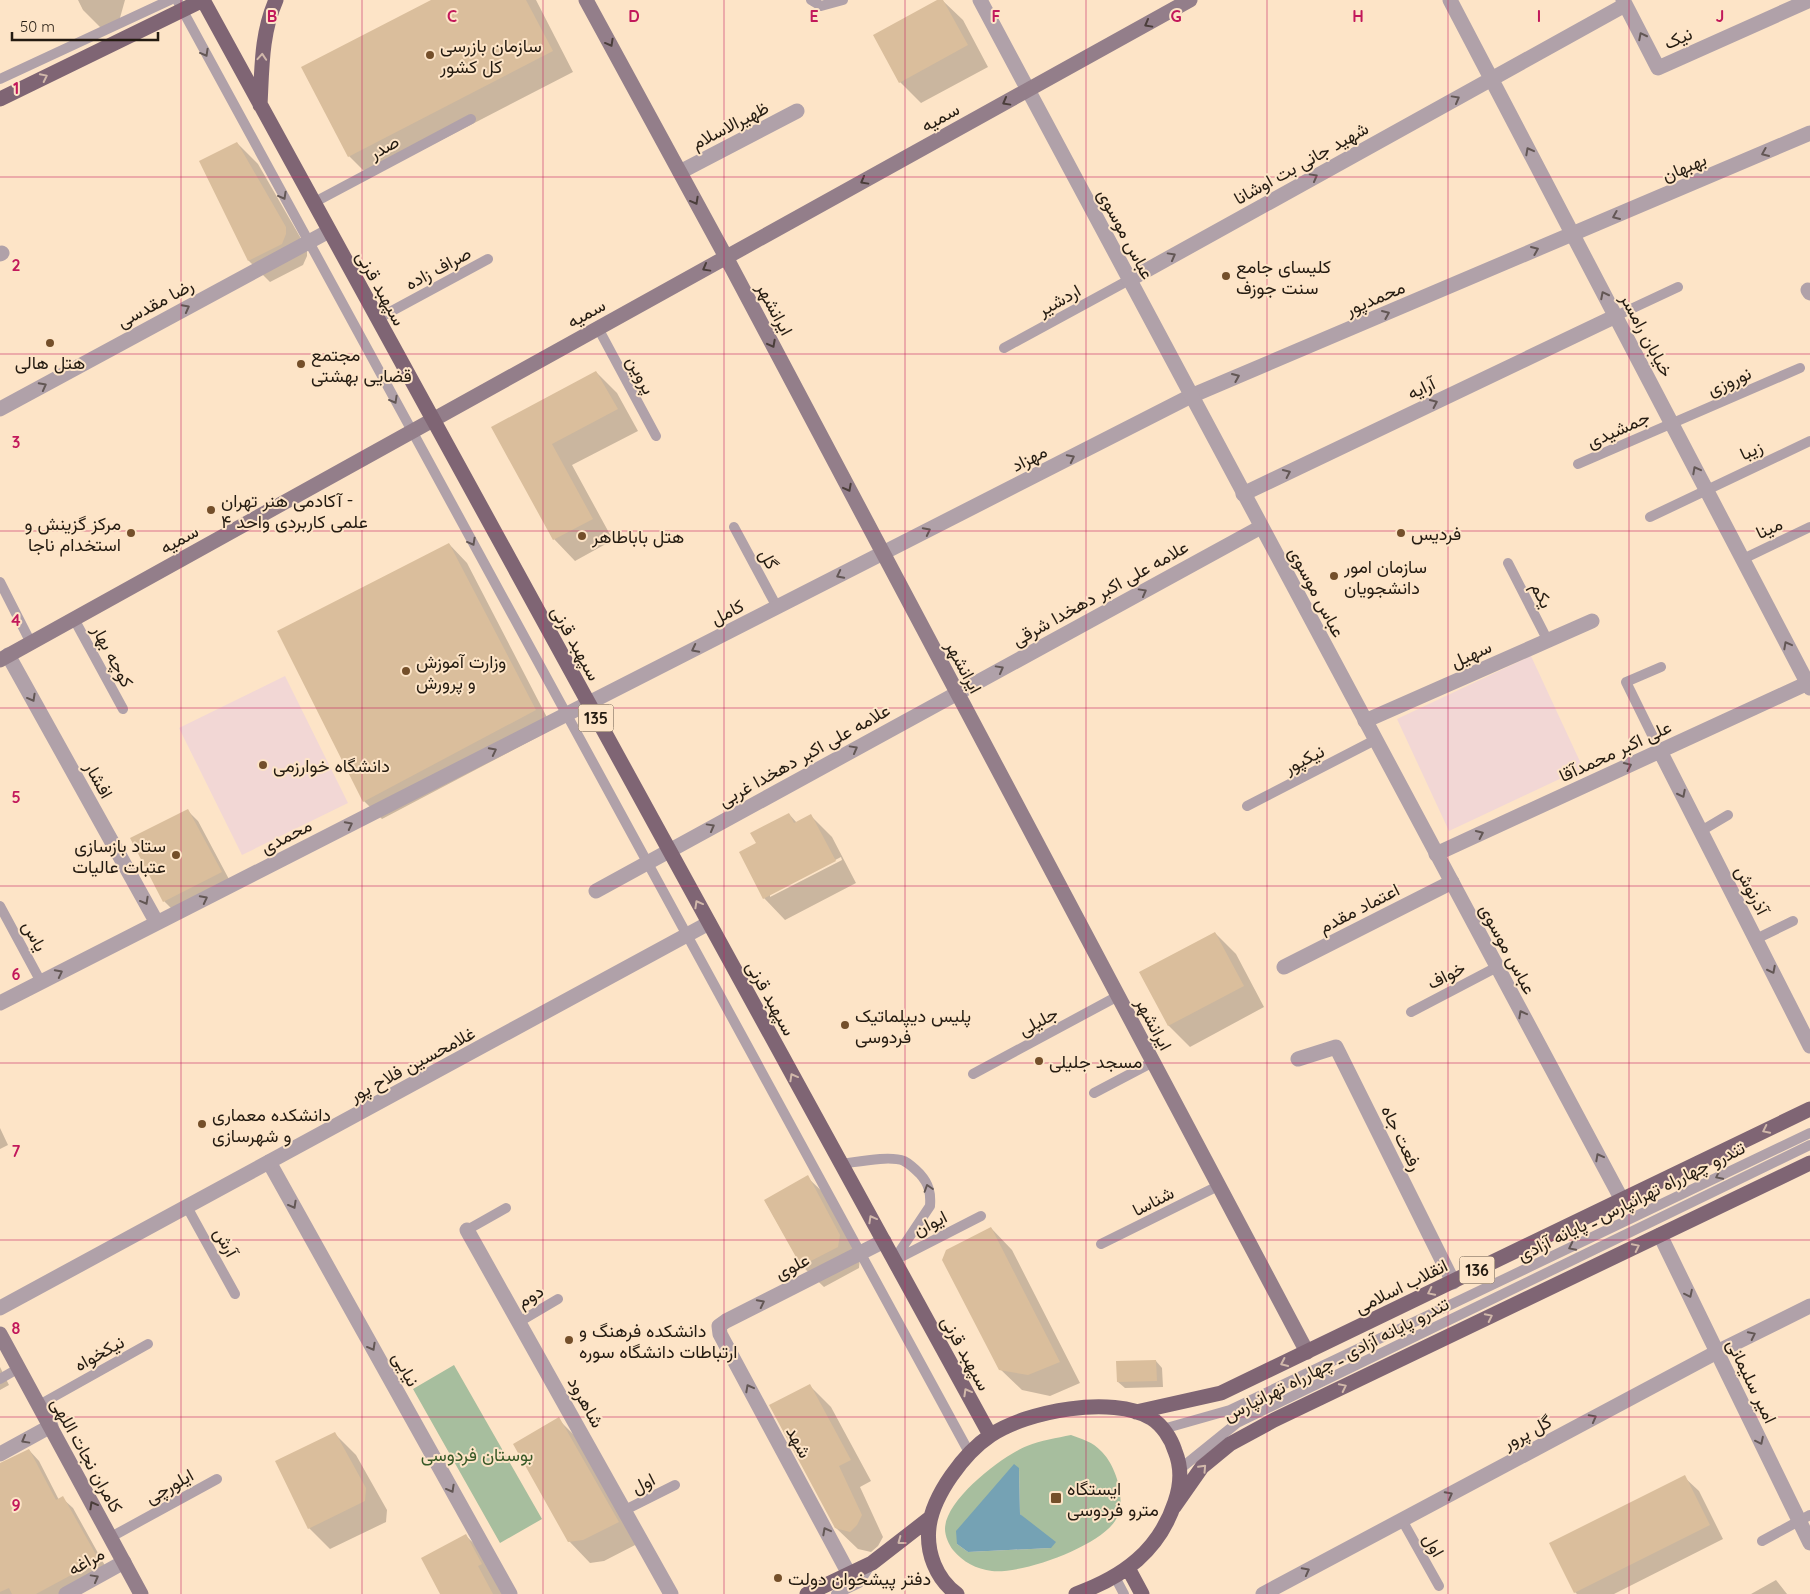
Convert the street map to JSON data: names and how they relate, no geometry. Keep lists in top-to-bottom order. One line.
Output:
{"streets":{"main road":["سمیه","سپهبد قرنی","ایرانشهر","135","136","انقلاب اسلامی","کامران نجات اللهی"],"street":["نیک","ظهیرالاسلام","شهید جانی بت اوشانا","بهبهان","عباس موسوی","محمدپور","رضا مقدسی","خیابان رامسر","آرایه","مهزاد","علامه علی اکبر دهخدا شرقی","کامل","سهیل","علی اکبر محمدآقا","علامه علی اکبر دهخدا غربی","افشار","محمدی","آذرنوش","اعتماد مقدم","غلامحسین فلاح‌ پور","رفعت جاه","علوی","نیایی","امیر سلیمانی","شاهرود","گل پرور","شهد","مراغه"],"lane":["صدر","صراف زاده","اردشیر","پروین","نوروزی","جمشیدی","زیبا","مینا","گل","یکم","کوچه بهار","نیکپور","یاس","خواف","جلیلی","شناسا","تندرو چهارراه تهرانپارس ـ پایانه آزادی","ایوان","آرش","دوم","نیکخواه","تندرو پایانه آزادی ـ چهارراه تهرانپارس","اول","ایلورچی"]},"crossings":[["سمیه","عباس موسوی"],["سمیه","سپهبد قرنی"],["سمیه","ایرانشهر"],["سمیه","پروین"],["سمیه","کوچه بهار"],["سمیه","افشار"],["ظهیرالاسلام","ایرانشهر"],["صدر","سپهبد قرنی"],["شهید جانی بت اوشانا","عباس موسوی"],["شهید جانی بت اوشانا","اردشیر"],["شهید جانی بت اوشانا","خیابان رامسر"],["بهبهان","محمدپور"],["بهبهان","خیابان رامسر"],["عباس موسوی","محمدپور"],["عباس موسوی","اردشیر"],["عباس موسوی","آرایه"],["عباس موسوی","مهزاد"],["عباس موسوی","علامه علی اکبر دهخدا شرقی"],["عباس موسوی","سهیل"],["عباس موسوی","علی اکبر محمدآقا"],["عباس موسوی","نیکپور"],["عباس موسوی","اعتماد مقدم"],["عباس موسوی","خواف"],["عباس موسوی","انقلاب اسلامی"],["صراف زاده","سپهبد قرنی"],["سپهبد قرنی","رضا مقدسی"],["سپهبد قرنی","کامل"],["سپهبد قرنی","علامه علی اکبر دهخدا غربی"],["سپهبد قرنی","محمدی"],["سپهبد قرنی","غلامحسین فلاح‌ پور"],["سپهبد قرنی","ایوان"],["سپهبد قرنی","علوی"],["محمدپور","خیابان رامسر"],["محمدپور","مهزاد"],["ایرانشهر","مهزاد"],["ایرانشهر","علامه علی اکبر دهخدا شرقی"],["ایرانشهر","کامل"],["ایرانشهر","علامه علی اکبر دهخدا غربی"],["ایرانشهر","جلیلی"],["ایرانشهر","شناسا"],["ایرانشهر","انقلاب اسلامی"],["خیابان رامسر","نوروزی"],["خیابان رامسر","آرایه"],["خیابان رامسر","جمشیدی"],["خیابان رامسر","زیبا"],["خیابان رامسر","مینا"],["خیابان رامسر","علی اکبر محمدآقا"],["نوروزی","جمشیدی"],["مهزاد","کامل"],["گل","کامل"],["علامه علی اکبر دهخدا شرقی","علامه علی اکبر دهخدا غربی"],["یکم","سهیل"],["کامل","محمدی"],["علی اکبر محمدآقا","آذرنوش"],["افشار","محمدی"],["محمدی","یاس"],["غلامحسین فلاح‌ پور","آرش"],["غلامحسین فلاح‌ پور","نیایی"],["رفعت جاه","انقلاب اسلامی"],["علوی","شهد"],["دوم","شاهرود"],["نیکخواه","کامران نجات اللهی"],["امیر سلیمانی","گل پرور"],["شاهرود","اول"],["گل پرور","اول"],["کامران نجات اللهی","ایلورچی"],["کامران نجات اللهی","مراغه"]],"one_way":["سمیه","شهید جانی بت اوشانا","بهبهان","سپهبد قرنی","محمدپور","رضا مقدسی","ایرانشهر","خیابان رامسر","آرایه","مهزاد","علامه علی اکبر دهخدا شرقی","کامل","علی اکبر محمدآقا","علامه علی اکبر دهخدا غربی","افشار","محمدی","آذرنوش","تندرو چهارراه تهرانپارس ـ پایانه آزادی","علوی","نیایی","امیر سلیمانی","گل پرور","شهد","کامران نجات اللهی","مراغه"],"parks":["بوستان فردوسی"],"places":{"other":["سازمان بازرسی کل کشور","کلیسای جامع سنت جوزف","هتل هالی","مجتمع قضایی بهشتی","آکادمی هنر تهران - علمی کاربردی واحد ۴","مرکز گزینش و استخدام ناجا","فردیس","هتل باباطاهر","سازمان امور دانشجویان","وزارت آموزش و پرورش","دانشگاه خوارزمی","ستاد بازسازی عتبات عالیات","پلیس دیپلماتیک فردوسی","مسجد جلیلی","دانشکده معماری و شهرسازی","دانشکده فرهنگ و ارتباطات دانشگاه سوره","دفتر پیشخوان دولت"],"transit":["ایستگاه مترو فردوسی"]},"scale_bar":"50 m","grid":{"columns":["B","C","D","E","F","G","H","I","J"],"rows":["1","2","3","4","5","6","7","8","9"]}}
